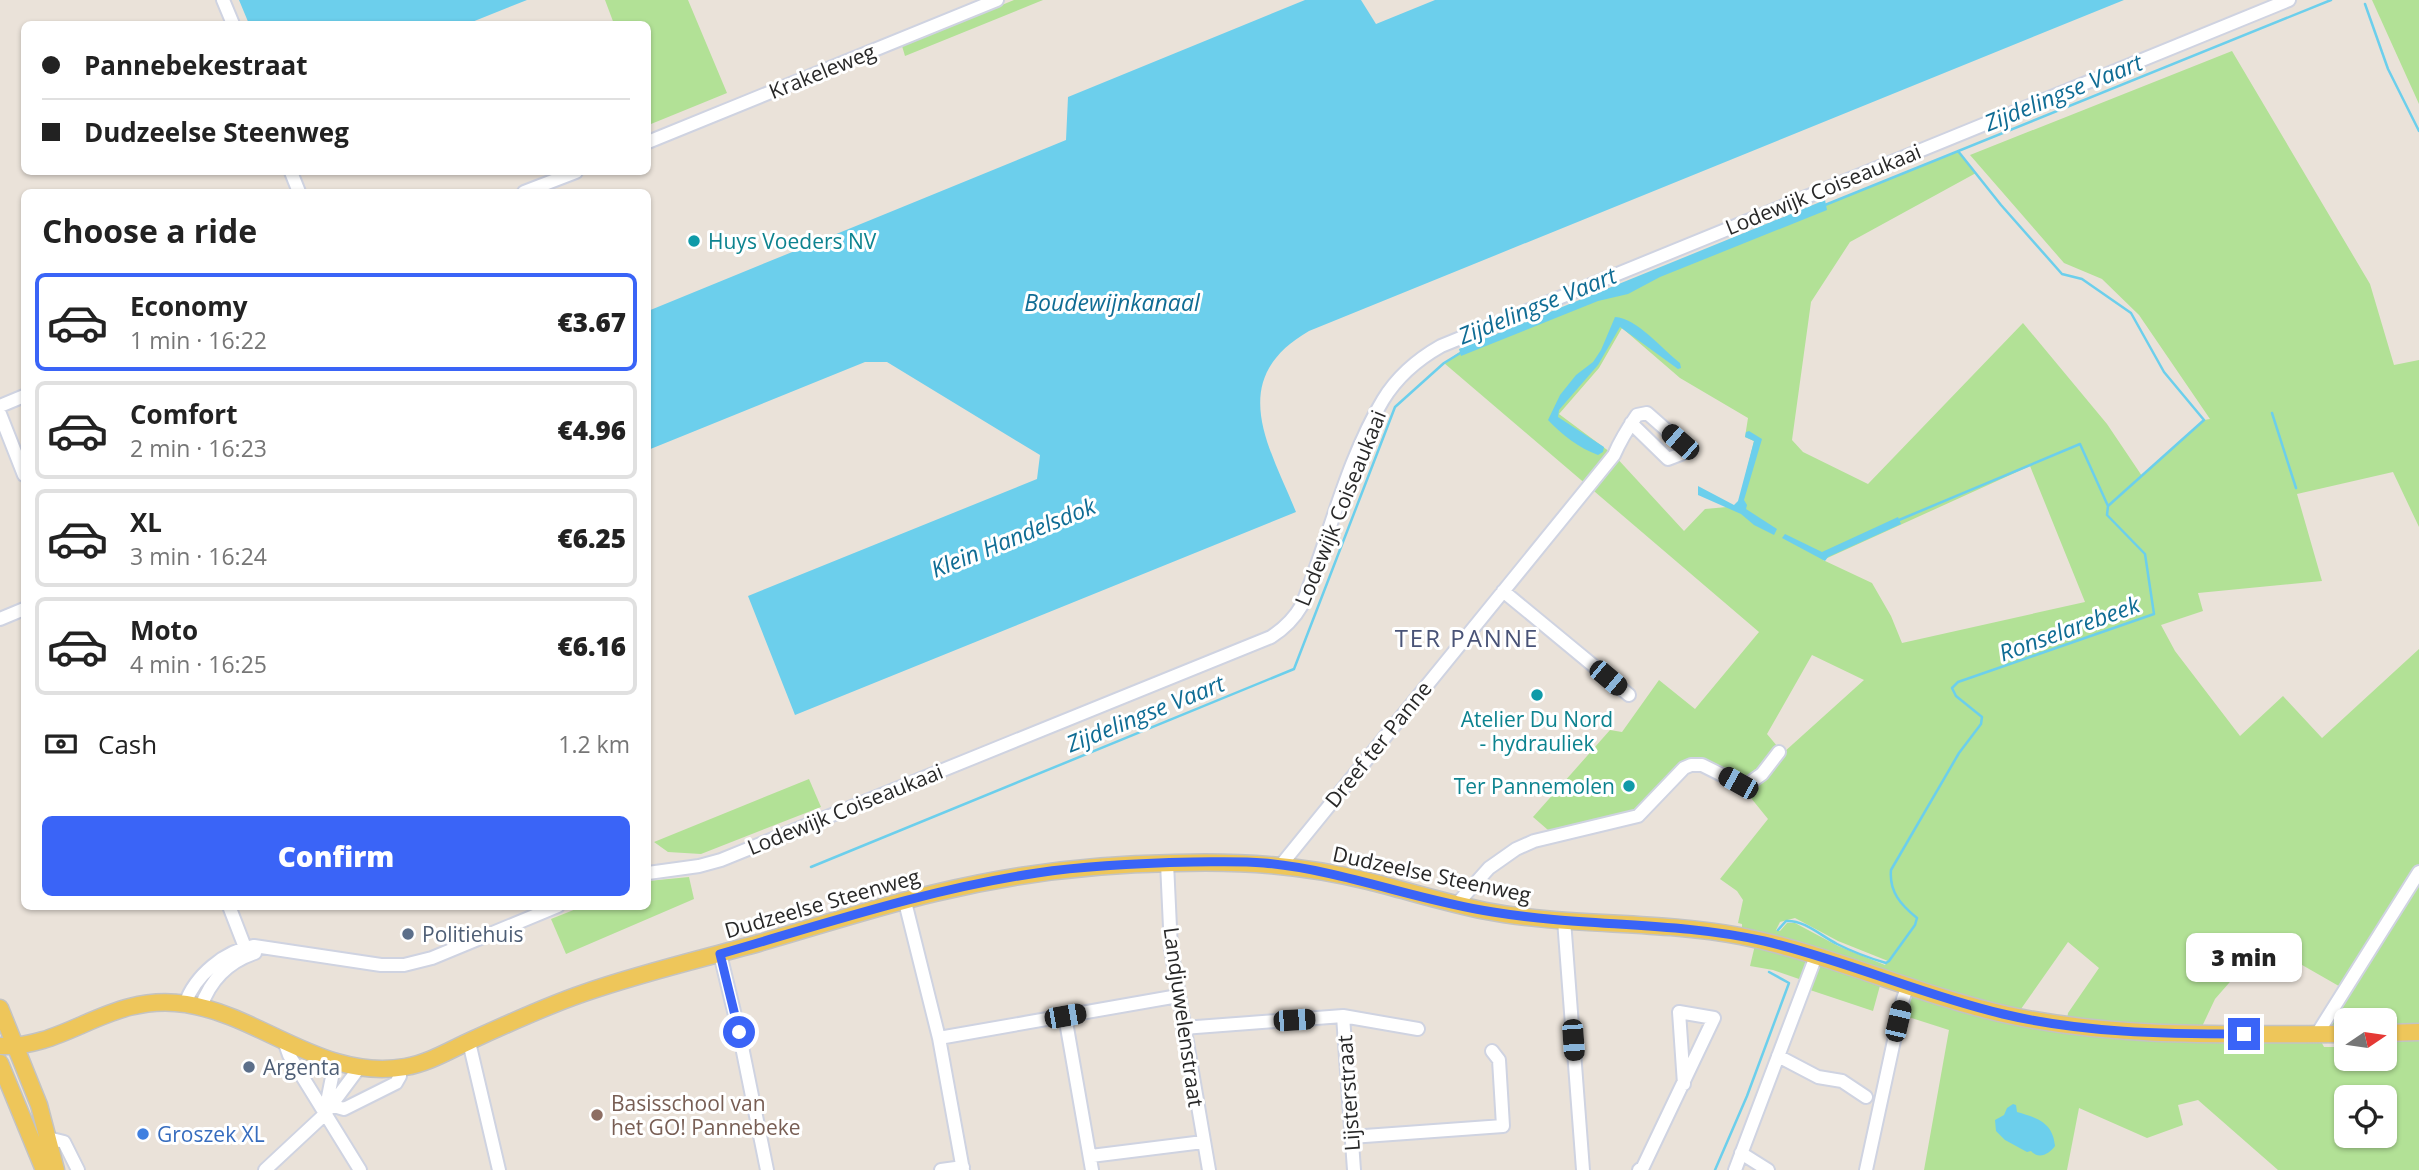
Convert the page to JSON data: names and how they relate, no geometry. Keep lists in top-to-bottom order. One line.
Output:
{"streets":{"main road":["Dudzeelse Steenweg"],"street":["Krakeleweg","Lodewijk Coiseaukaai","Dreef ter Panne","Landjuwelenstraat","Lijsterstraat"]},"crossings":[["Dreef ter Panne","Dudzeelse Steenweg"],["Dudzeelse Steenweg","Landjuwelenstraat"]],"districts":["TER PANNE"],"water":["Zijdelingse Vaart","Boudewijnkanaal","Klein Handelsdok","Ronselarebeek"],"places":["Huys Voeders NV","Atelier Du Nord - hydrauliek","Ter Pannemolen","Politiehuis","Argenta","Basisschool van het GO! Pannebeke","Groszek XL"],"north":"right","page":{"banner":["Pannebekestraat","Dudzeelse Steenweg"],"heading":"Choose a ride","list":[{"name":"Economy","note":"1 min · 16:22","value":"€3.67"},{"name":"Comfort","note":"2 min · 16:23","value":"€4.96"},{"name":"XL","note":"3 min · 16:24","value":"€6.25"},{"name":"Moto","note":"4 min · 16:25","value":"€6.16"}],"pay":["Cash","1.2 km"],"buttons":"Confirm","bubble":"3 min"}}
